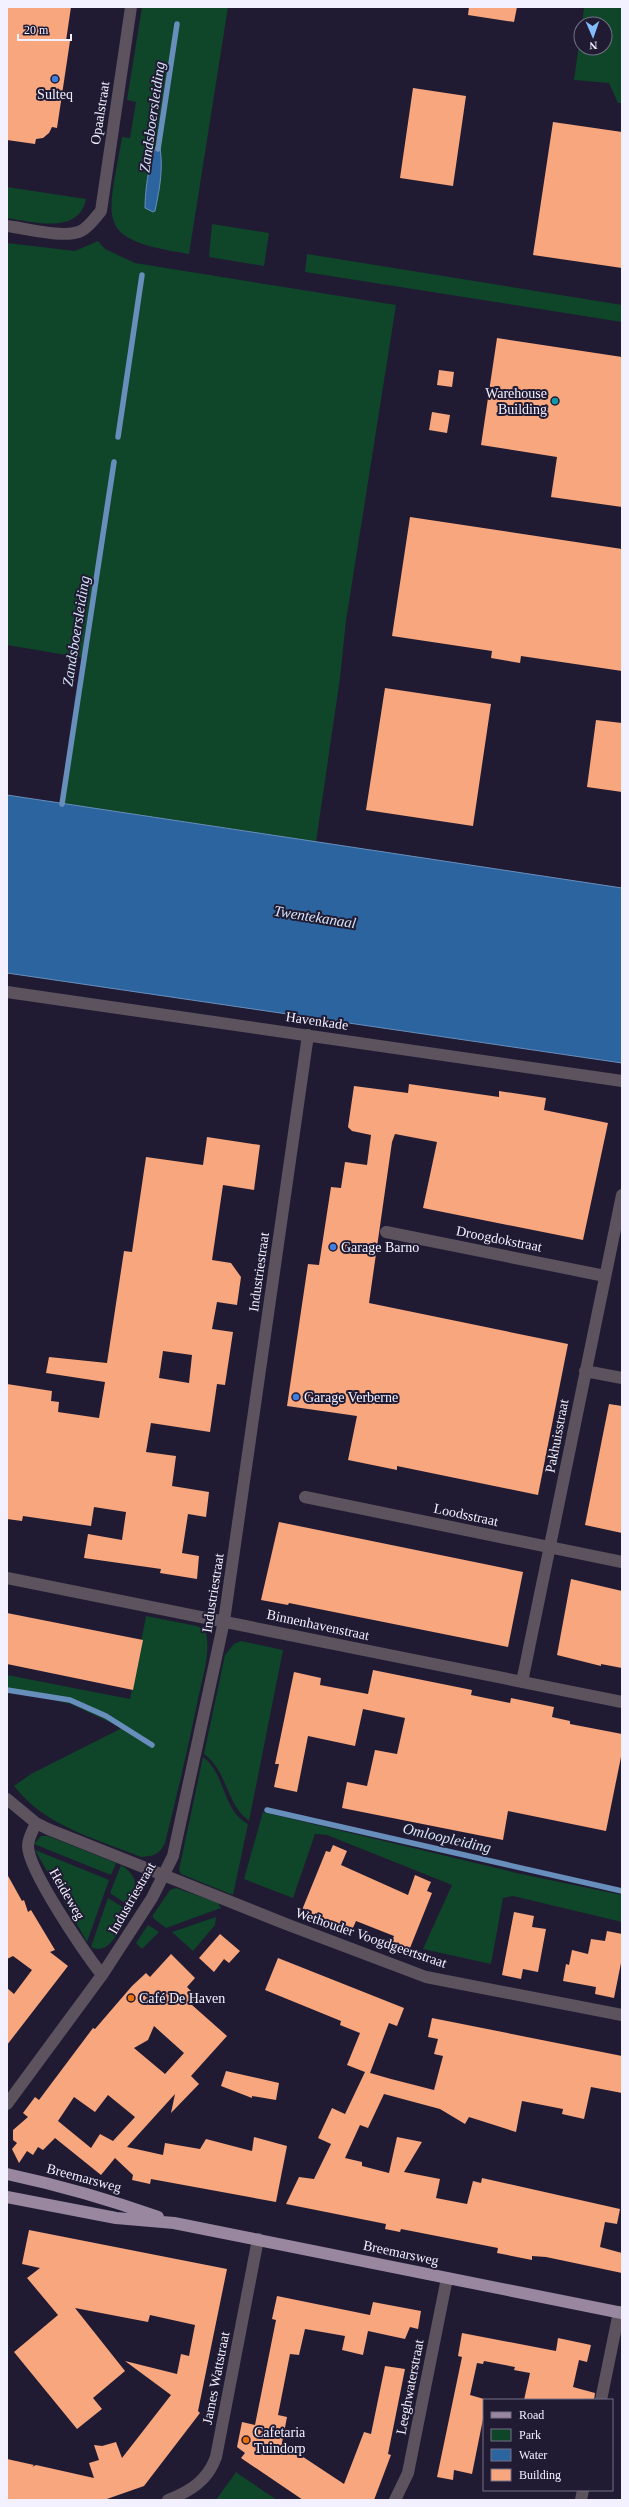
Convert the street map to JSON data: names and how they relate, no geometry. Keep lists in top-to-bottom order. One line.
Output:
{"streets":{"main road":["Breemarsweg"],"street":["Opaalstraat","Havenkade","Droogdokstraat","Industriestraat","Pakhuisstraat","Loodsstraat","Binnenhavenstraat","Heideweg","Wethouder Voogdgeertstraat","James Wattstraat","Leeghwaterstraat"]},"crossings":[["Havenkade","Industriestraat"],["Droogdokstraat","Pakhuisstraat"],["Industriestraat","Binnenhavenstraat"],["Industriestraat","Heideweg"],["Industriestraat","Wethouder Voogdgeertstraat"],["Pakhuisstraat","Loodsstraat"],["Pakhuisstraat","Binnenhavenstraat"],["Breemarsweg","James Wattstraat"],["Breemarsweg","Leeghwaterstraat"]],"water":["Zandsboersleiding","Twentekanaal","Omloopleiding"],"places":["Sulteq","Warehouse Building","Garage Barno","Garage Verberne","Café De Haven","Cafetaria Tuindorp"],"legend":["Road","Park","Water","Building"],"scale_bar":"20 m","north":"bottom"}
